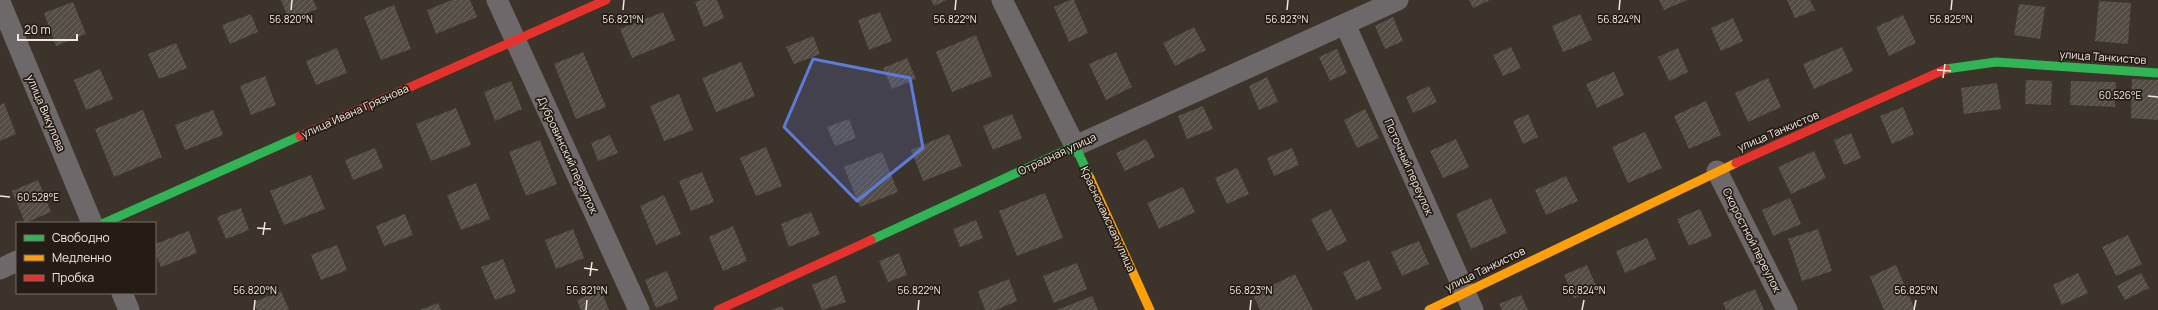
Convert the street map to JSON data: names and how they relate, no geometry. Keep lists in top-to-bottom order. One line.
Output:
{"streets":{"street":["улица Танкистов","улица Ивана Грязнова","улица Викулова","Отрадная улица","Дубровинский переулок","Поточный переулок","Краснокамская улица","Скоростной переулок"]},"crossings":[["улица Танкистов","Поточный переулок"],["улица Танкистов","Скоростной переулок"],["улица Ивана Грязнова","Дубровинский переулок"],["Отрадная улица","Поточный переулок"],["Отрадная улица","Краснокамская улица"]],"legend":["Свободно","Медленно","Пробка"],"scale_bar":"20 m","coordinates":["56.820°N","56.821°N","56.822°N","56.823°N","56.824°N","56.825°N","60.526°E","60.528°E"]}
